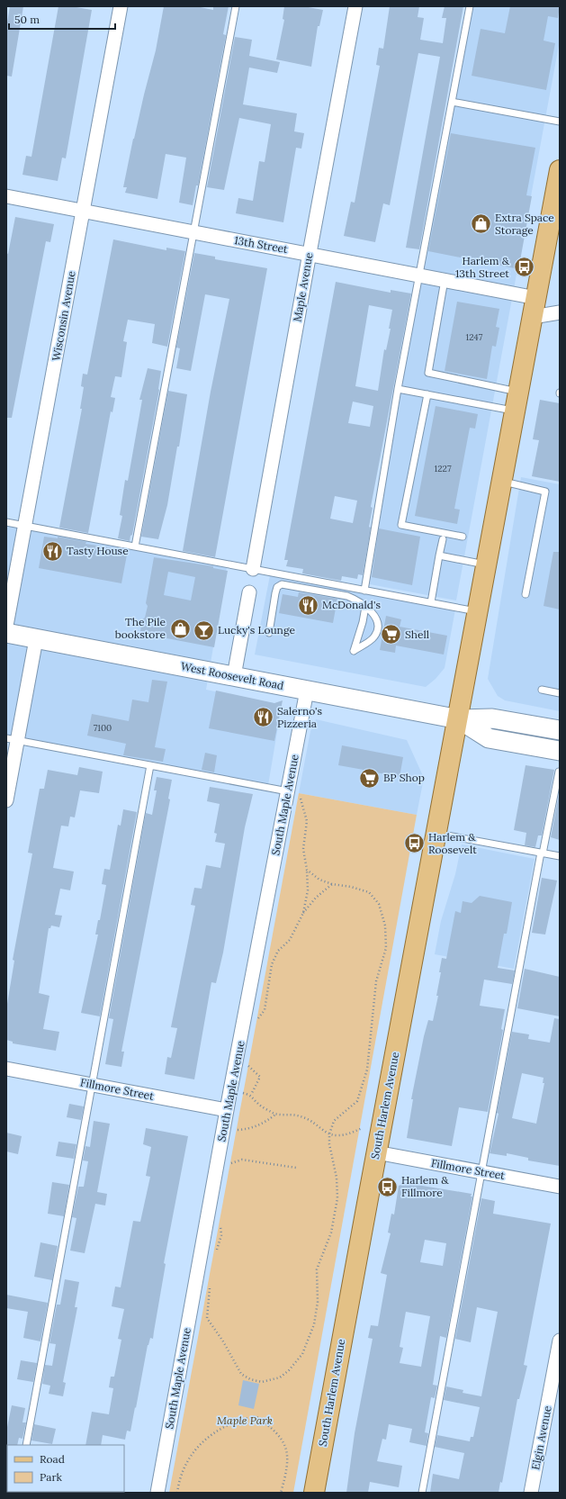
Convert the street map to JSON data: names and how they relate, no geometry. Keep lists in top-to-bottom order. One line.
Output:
{"streets":{"main road":["West Roosevelt Road","South Harlem Avenue"],"street":["13th Street","Maple Avenue","Wisconsin Avenue","South Maple Avenue","Fillmore Street","Elgin Avenue"]},"crossings":[["13th Street","Maple Avenue"],["13th Street","Wisconsin Avenue"],["13th Street","South Harlem Avenue"],["West Roosevelt Road","South Maple Avenue"],["West Roosevelt Road","South Harlem Avenue"],["South Maple Avenue","Fillmore Street"],["Fillmore Street","South Harlem Avenue"]],"parks":["Maple Park"],"places":{"shop":["Extra Space Storage","The Pile bookstore"],"bus stop":["Harlem & 13th Street","Harlem & Roosevelt","Harlem & Fillmore"],"restaurant":["Tasty House","McDonald's","Salerno's Pizzeria"],"bar":["Lucky's Lounge"],"supermarket":["Shell","BP Shop"]},"house_numbers":["1247","1227","7100"],"legend":["Road","Park"],"scale_bar":"50 m"}
